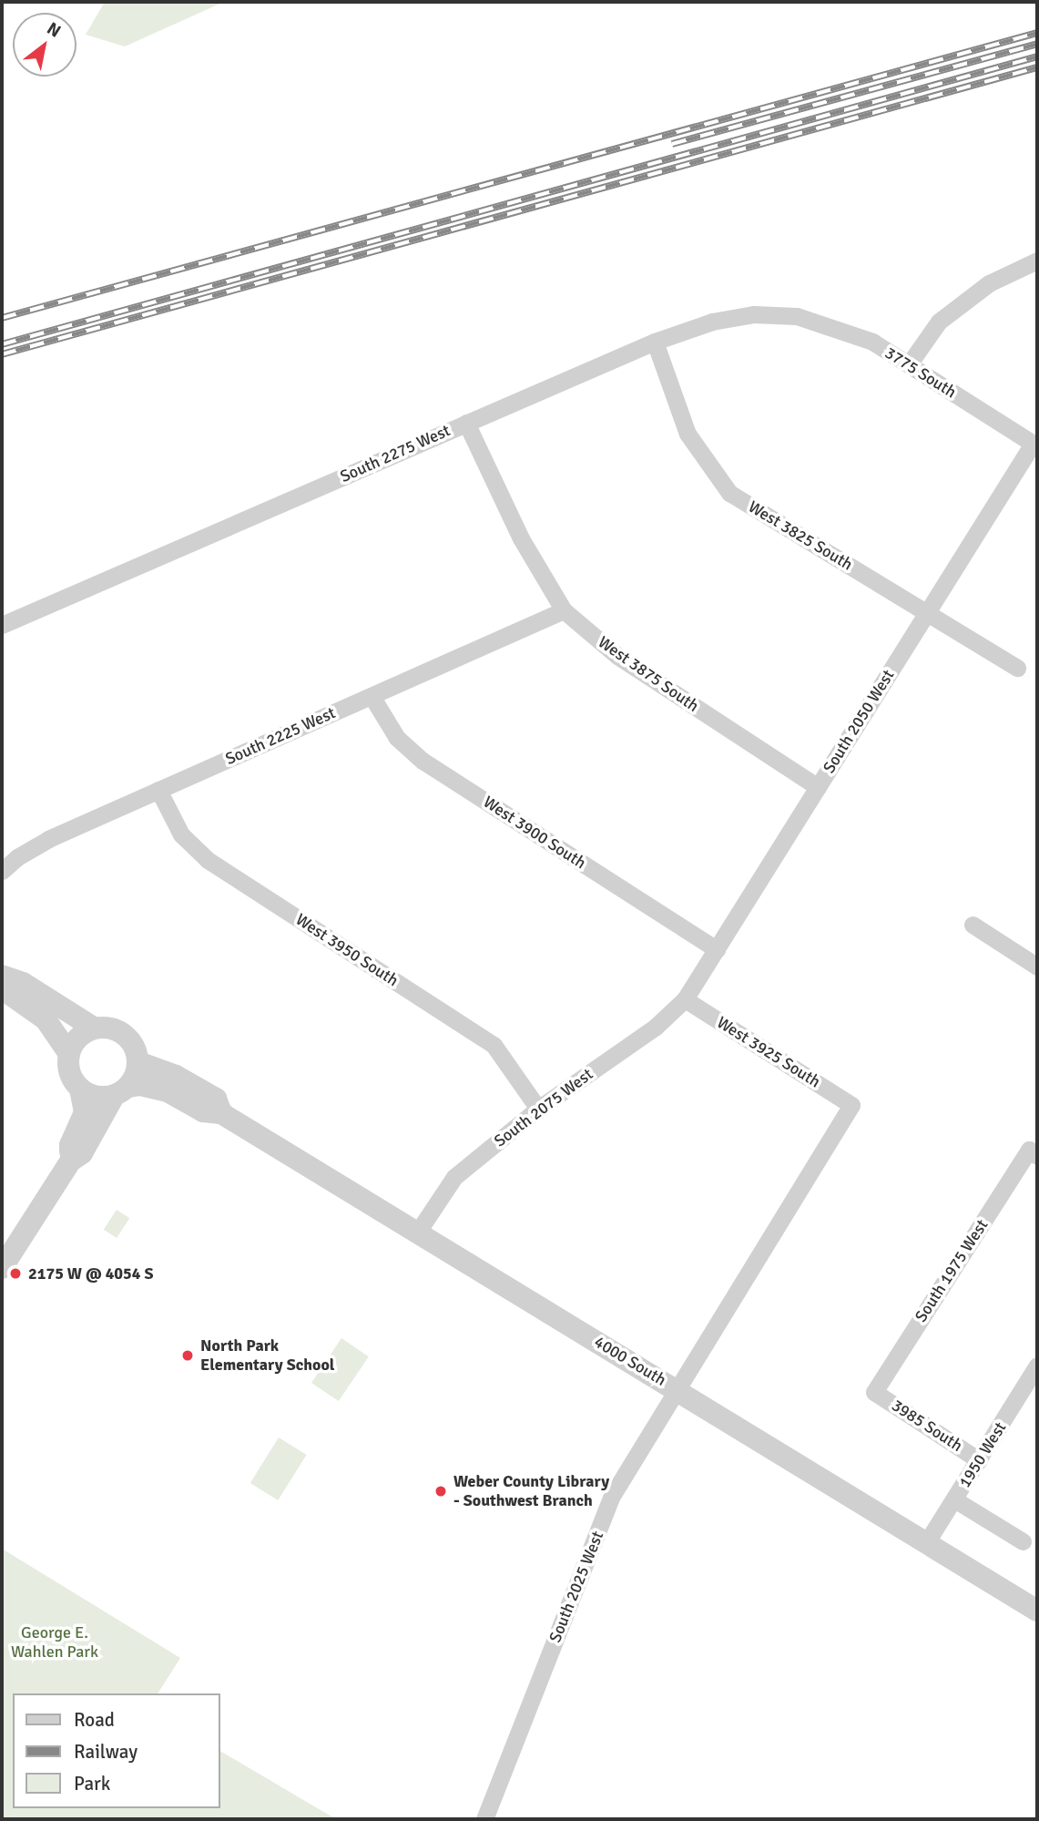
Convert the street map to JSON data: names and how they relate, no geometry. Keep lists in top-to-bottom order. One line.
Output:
{"streets":{"street":["3775 South","South 2275 West","West 3825 South","West 3875 South","South 2050 West","South 2225 West","West 3900 South","West 3950 South","West 3925 South","South 2075 West","South 1975 West","4000 South","3985 South","1950 West","South 2025 West"]},"crossings":[["3775 South","South 2275 West"],["3775 South","South 2050 West"],["South 2275 West","West 3825 South"],["South 2275 West","West 3875 South"],["West 3825 South","South 2050 West"],["West 3875 South","South 2050 West"],["West 3875 South","South 2225 West"],["South 2050 West","West 3900 South"],["South 2050 West","West 3925 South"],["South 2050 West","South 2075 West"],["South 2225 West","West 3900 South"],["South 2225 West","West 3950 South"],["West 3950 South","South 2075 West"],["West 3925 South","South 2075 West"],["West 3925 South","South 2025 West"],["South 2075 West","4000 South"],["South 1975 West","3985 South"],["4000 South","1950 West"],["4000 South","South 2025 West"],["3985 South","1950 West"]],"parks":["George E. Wahlen Park"],"places":["2175 W @ 4054 S","North Park Elementary School","Weber County Library - Southwest Branch"],"legend":["Road","Railway","Park"],"north":"top right"}
